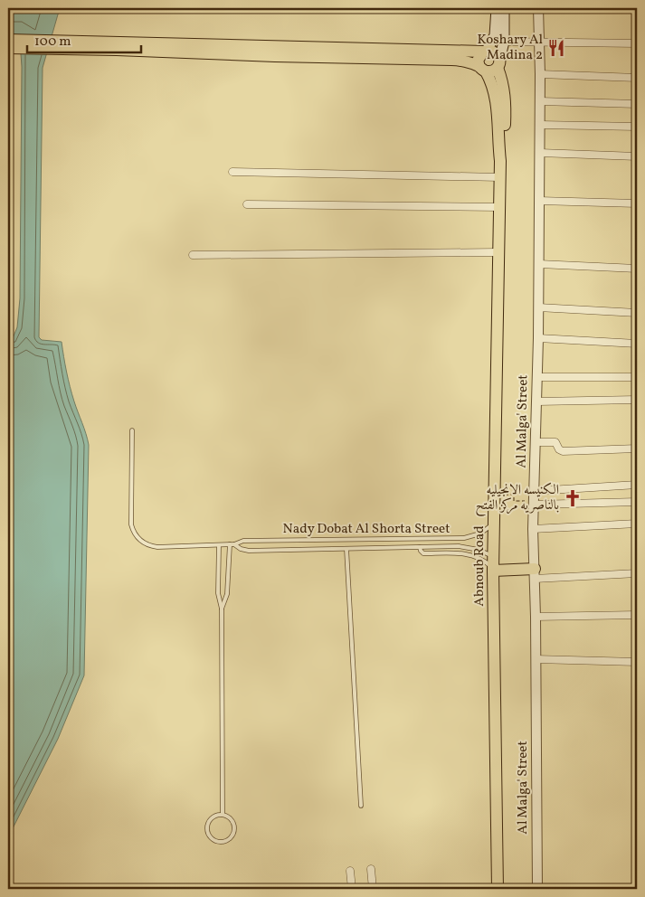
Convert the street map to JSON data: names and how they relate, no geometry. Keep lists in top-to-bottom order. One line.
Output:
{"streets":{"main road":["Abnoub Road"],"street":["Al Malga' Street"],"lane":["Nady Dobat Al Shorta Street"]},"crossings":[["Nady Dobat Al Shorta Street","Abnoub Road"]],"places":{"restaurant":["Koshary Al Madina 2"],"church":["الكنيسه الانجيليه بالناصريه مركز الفتح"]},"scale_bar":"100 m"}
